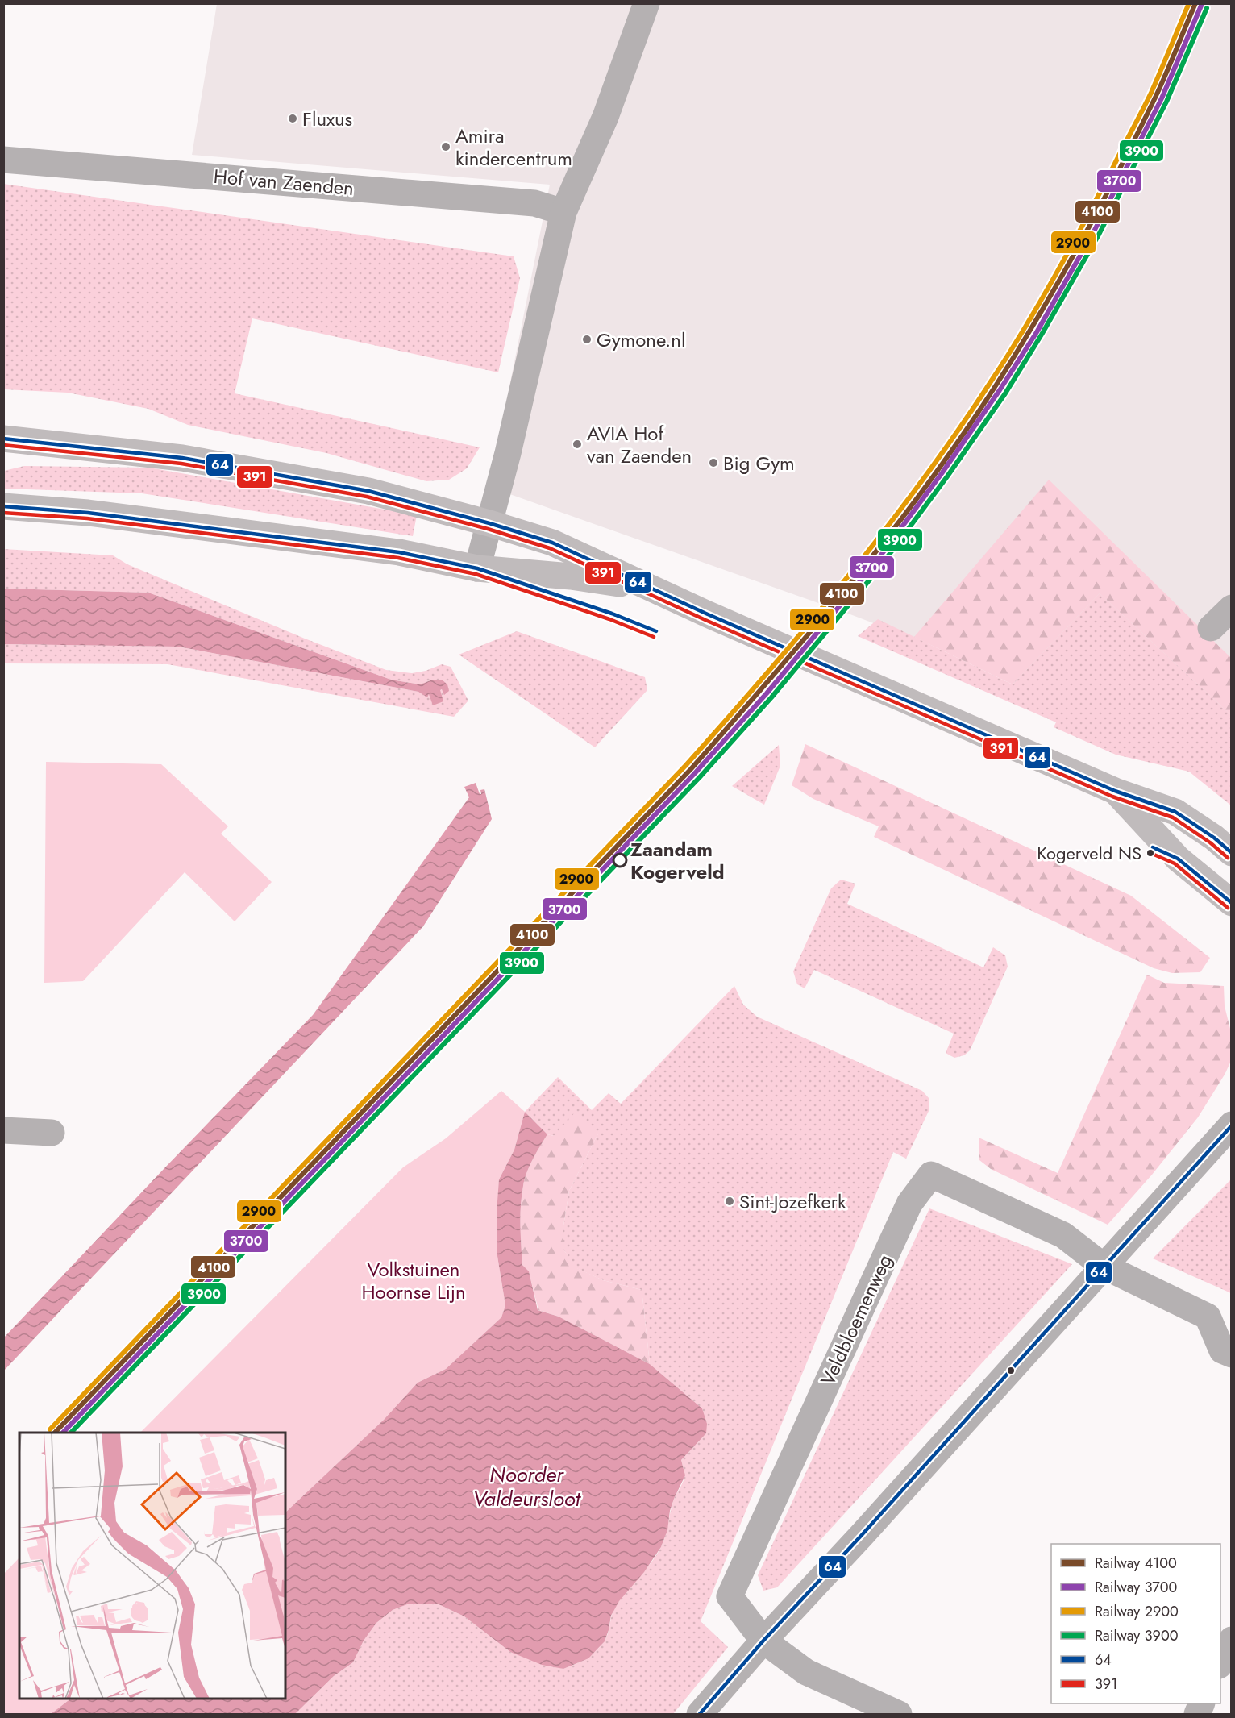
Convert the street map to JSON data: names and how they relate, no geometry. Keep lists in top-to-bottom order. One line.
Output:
{"streets":{"street":["Hof van Zaenden","Veldbloemenweg"]},"water":["Noorder Valdeursloot"],"parks":["Volkstuinen Hoornse Lijn"],"places":["Fluxus","Amira kindercentrum","Gymone.nl","AVIA Hof van Zaenden","Big Gym","Kogerveld NS","Zaandam Kogerveld","Sint-Jozefkerk"],"lines":["rail line 4100","rail line 2900","rail line 3700","rail line 3900","transit line 64","transit line 391"],"legend":["Railway 4100","Railway 3700","Railway 2900","Railway 3900","64","391"]}
